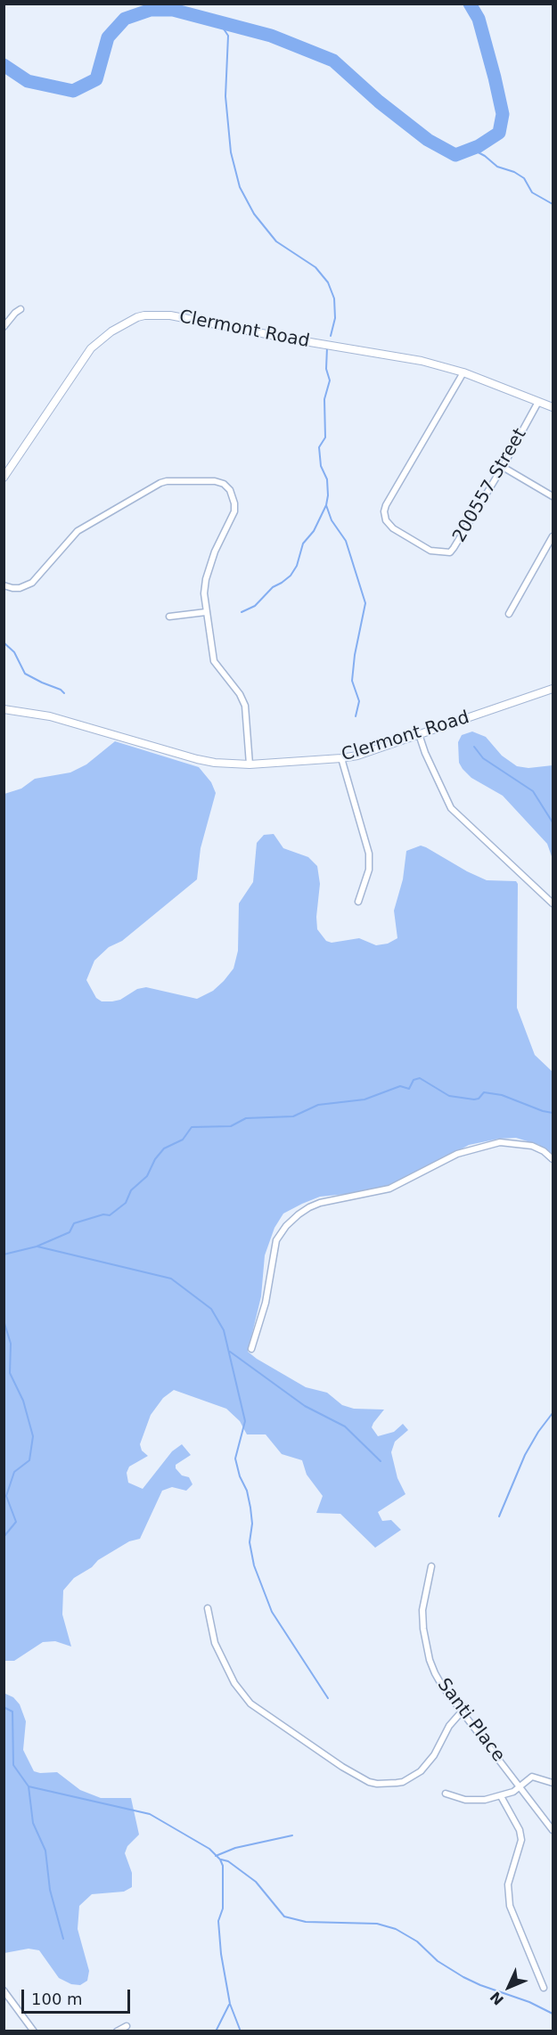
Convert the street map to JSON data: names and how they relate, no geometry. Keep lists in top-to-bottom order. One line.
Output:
{"streets":{"street":["Clermont Road","200557 Street","Santi Place"]},"crossings":[["Clermont Road","200557 Street"]],"scale_bar":"100 m","north":"bottom left"}
